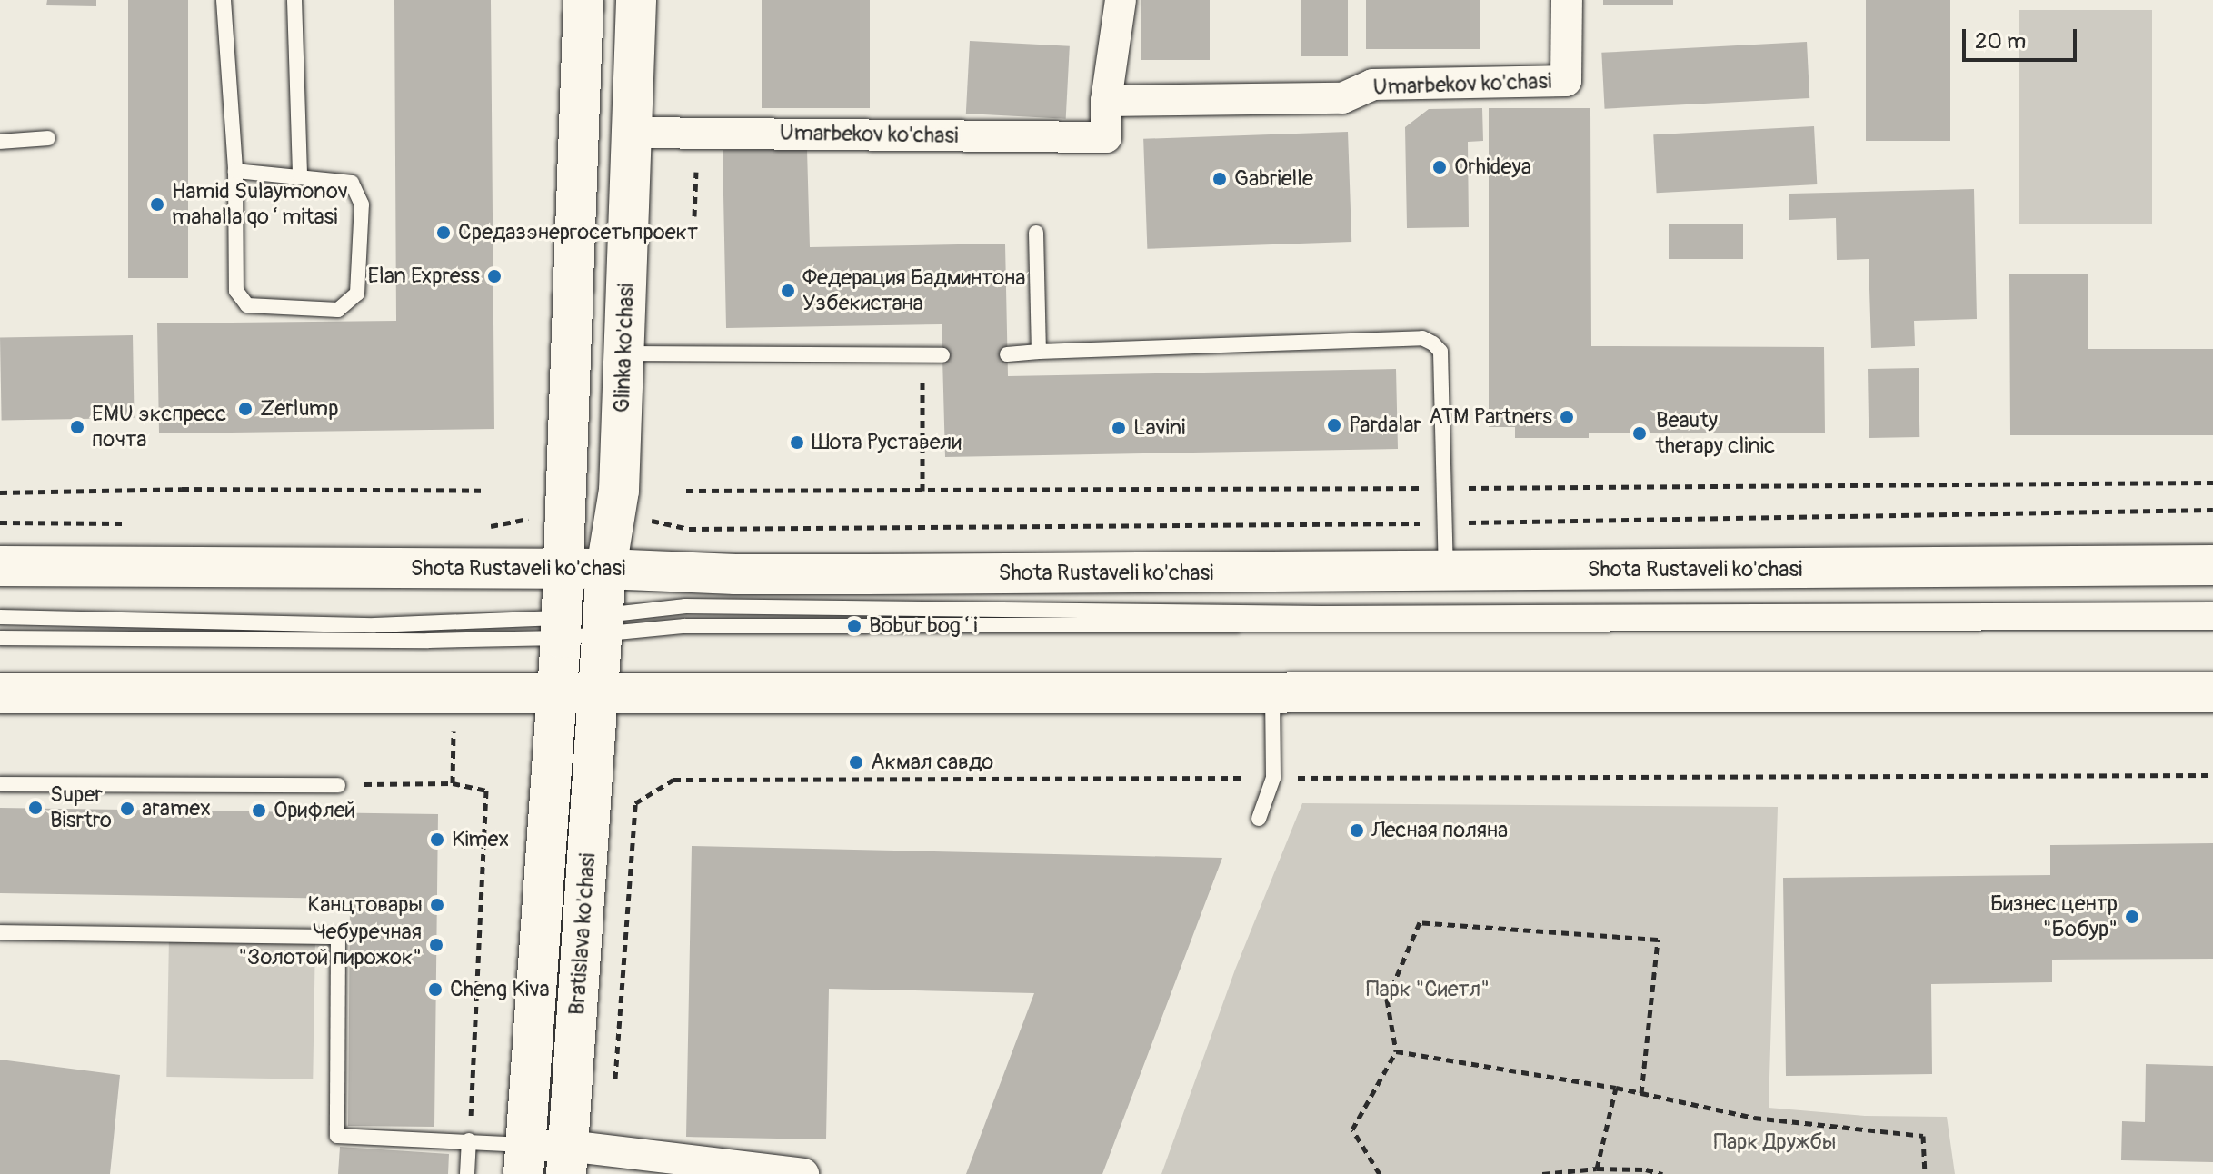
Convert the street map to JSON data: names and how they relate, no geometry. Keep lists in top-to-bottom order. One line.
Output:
{"streets":{"main road":["Glinka ko'chasi","Shota Rustaveli ko'chasi","Bratislava ko'chasi"],"street":["Umarbekov ko'chasi"]},"crossings":[["Umarbekov ko'chasi","Glinka ko'chasi"],["Glinka ko'chasi","Shota Rustaveli ko'chasi"],["Glinka ko'chasi","Bratislava ko'chasi"]],"parks":["Парк \"Сиетл\"","Парк Дружбы"],"places":["Orhideya","Gabrielle","Hamid Sulaymonov mahalla qoʻmitasi","Средазэнергосетьпроект","Elan Express","Федерация Бадминтона Узбекистана","Zerlump","ATM Partners","Pardalar","EMU экспресс почта","Lavini","Beauty therapy clinic","Шота Руставели","Bobur bogʻi","Акмал савдо","Super Bisrtro","aramex","Орифлей","Лесная поляна","Kimex","Канцтовары","Бизнес центр \"Бобур\"","Чебуречная \"Золотой пирожок\"","Cheng Kiva"],"scale_bar":"20 m"}
